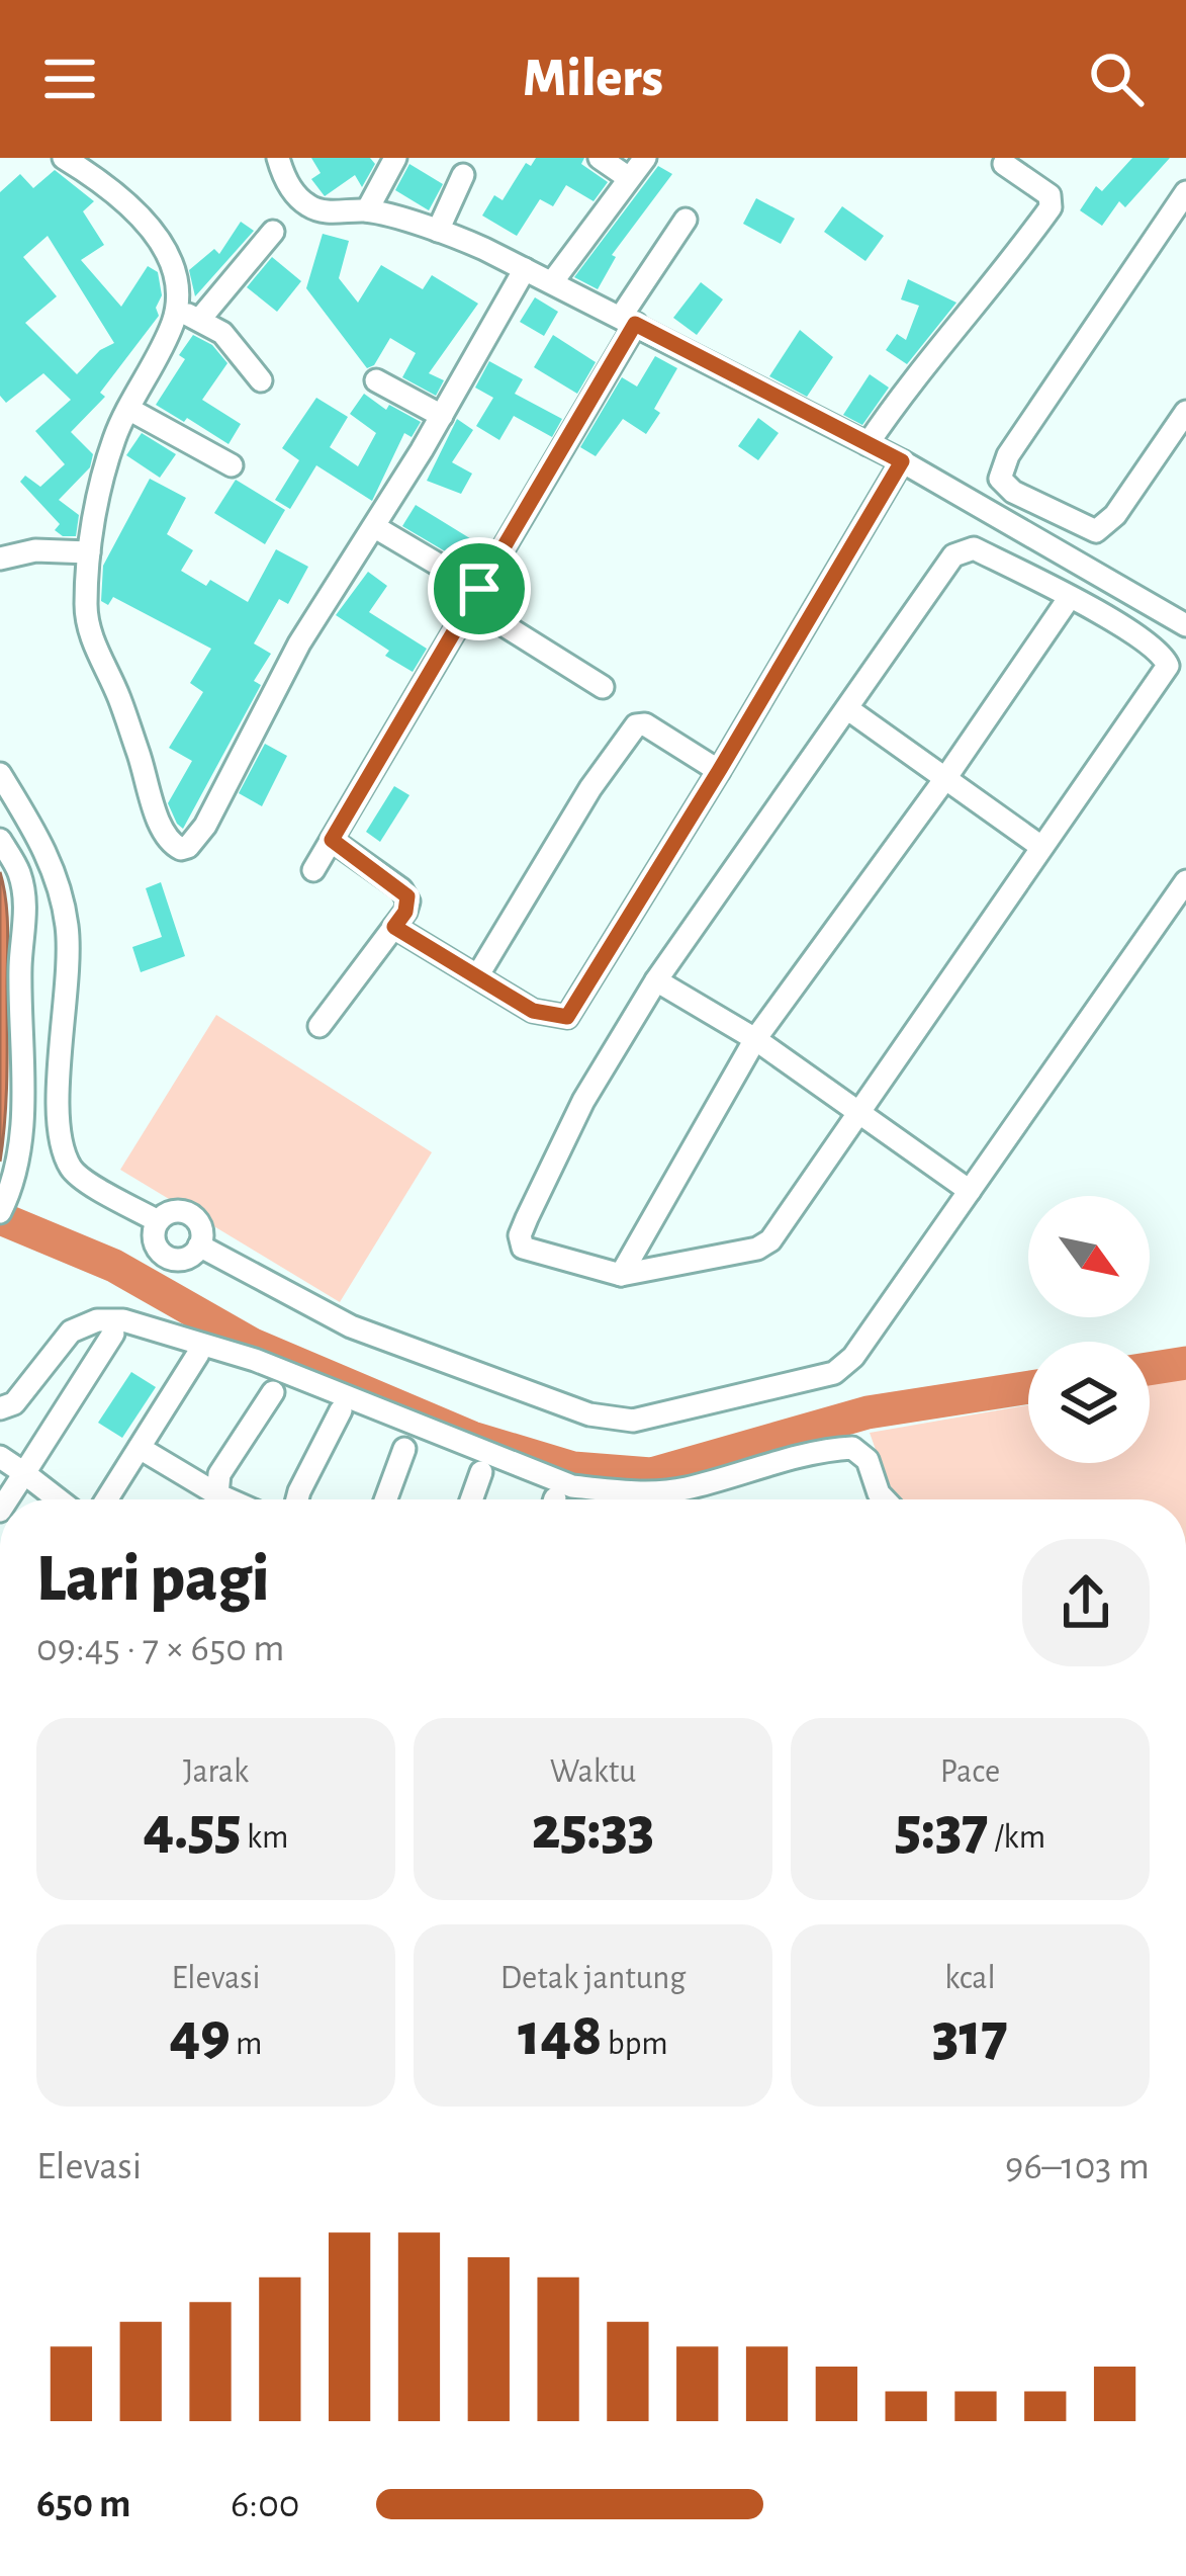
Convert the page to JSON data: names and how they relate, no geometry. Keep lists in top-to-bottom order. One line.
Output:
{"north":"bottom right","page":{"header":"Milers","heading":["Lari pagi","09:45 · 7 × 650 m"],"stats":[["Jarak","4.55 km"],["Waktu","25:33"],["Pace","5:37 /km"],["Elevasi","49 m"],["Detak jantung","148 bpm"],["kcal","317"]],"chart":["Elevasi","96–103 m"],"list":[{"name":"650 m","note":"6:00"}]}}
